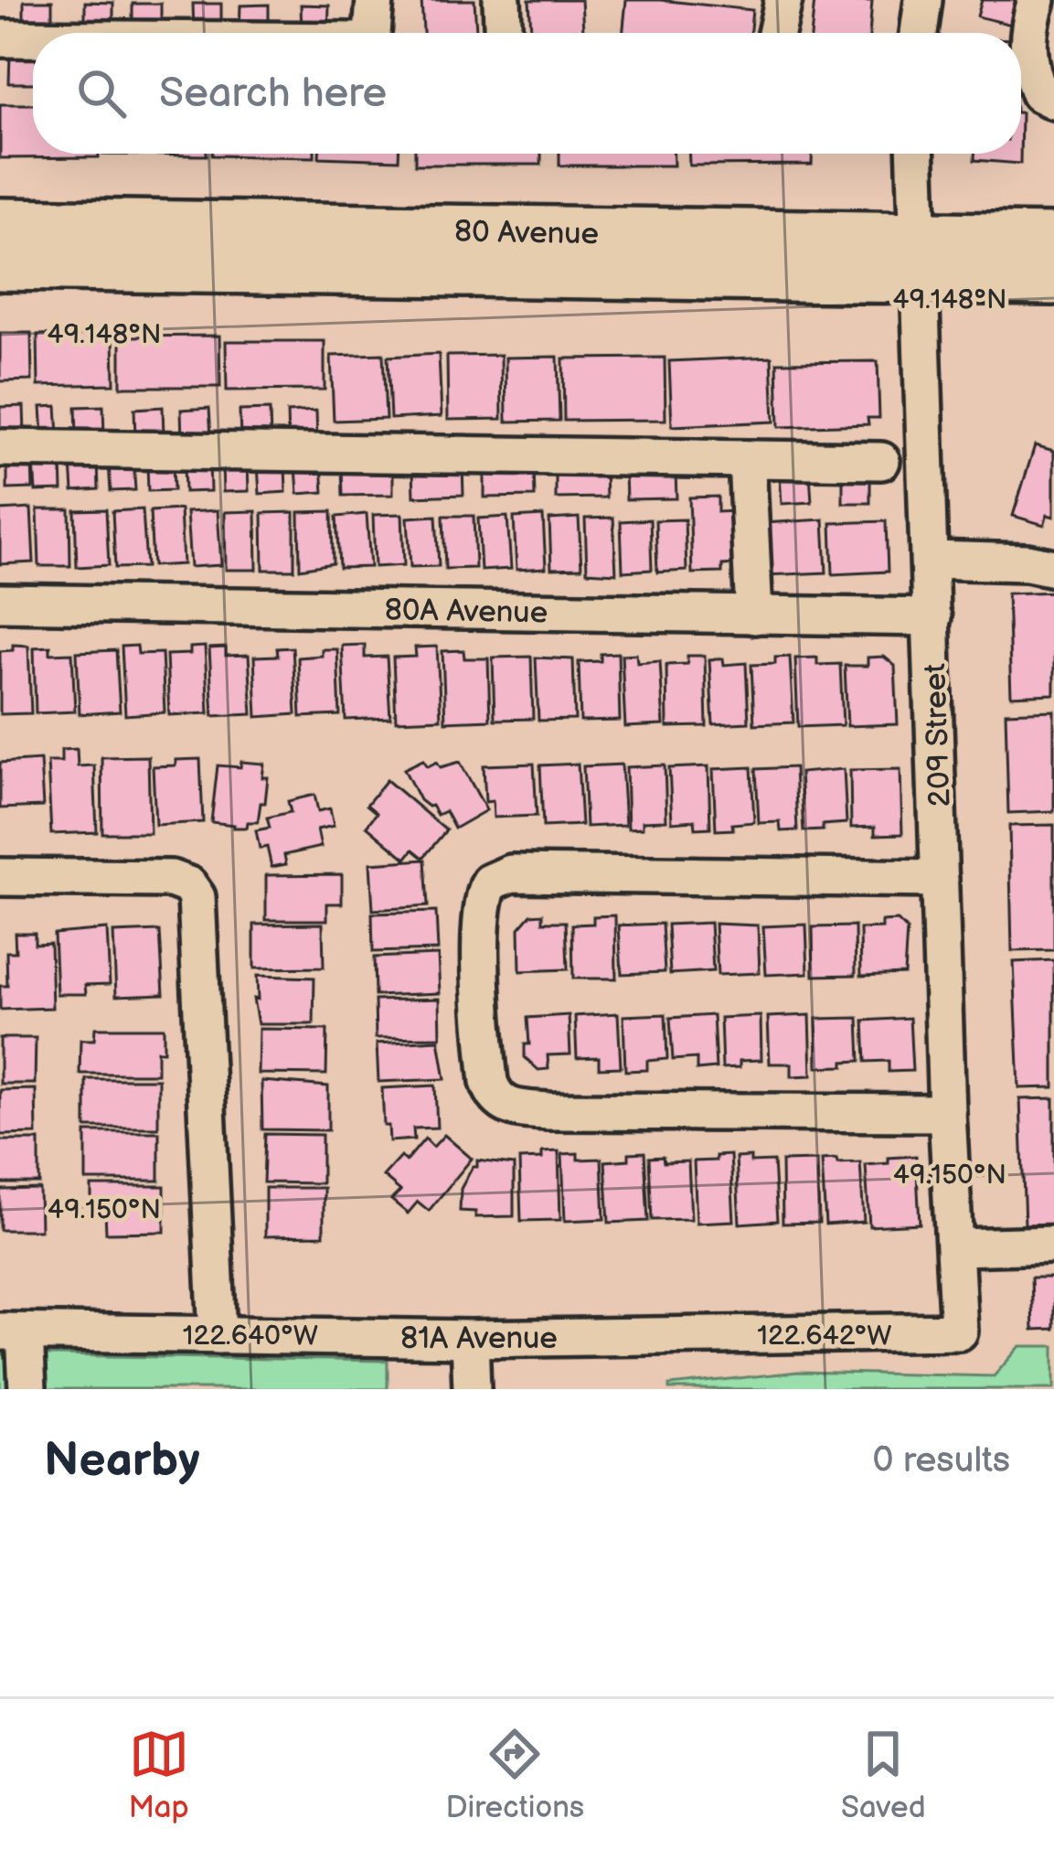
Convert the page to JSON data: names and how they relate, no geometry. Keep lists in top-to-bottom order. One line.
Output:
{"streets":{"main road":["80 Avenue"],"street":["80A Avenue","209 Street","81A Avenue"]},"crossings":[["80 Avenue","209 Street"],["80A Avenue","209 Street"],["209 Street","81A Avenue"]],"page":{"search":"Search here","heading":["Nearby","0 results"],"nav":["Map","Directions","Saved"]},"coordinates":["49.148°N","49.150°N","122.640°W","122.642°W"]}
